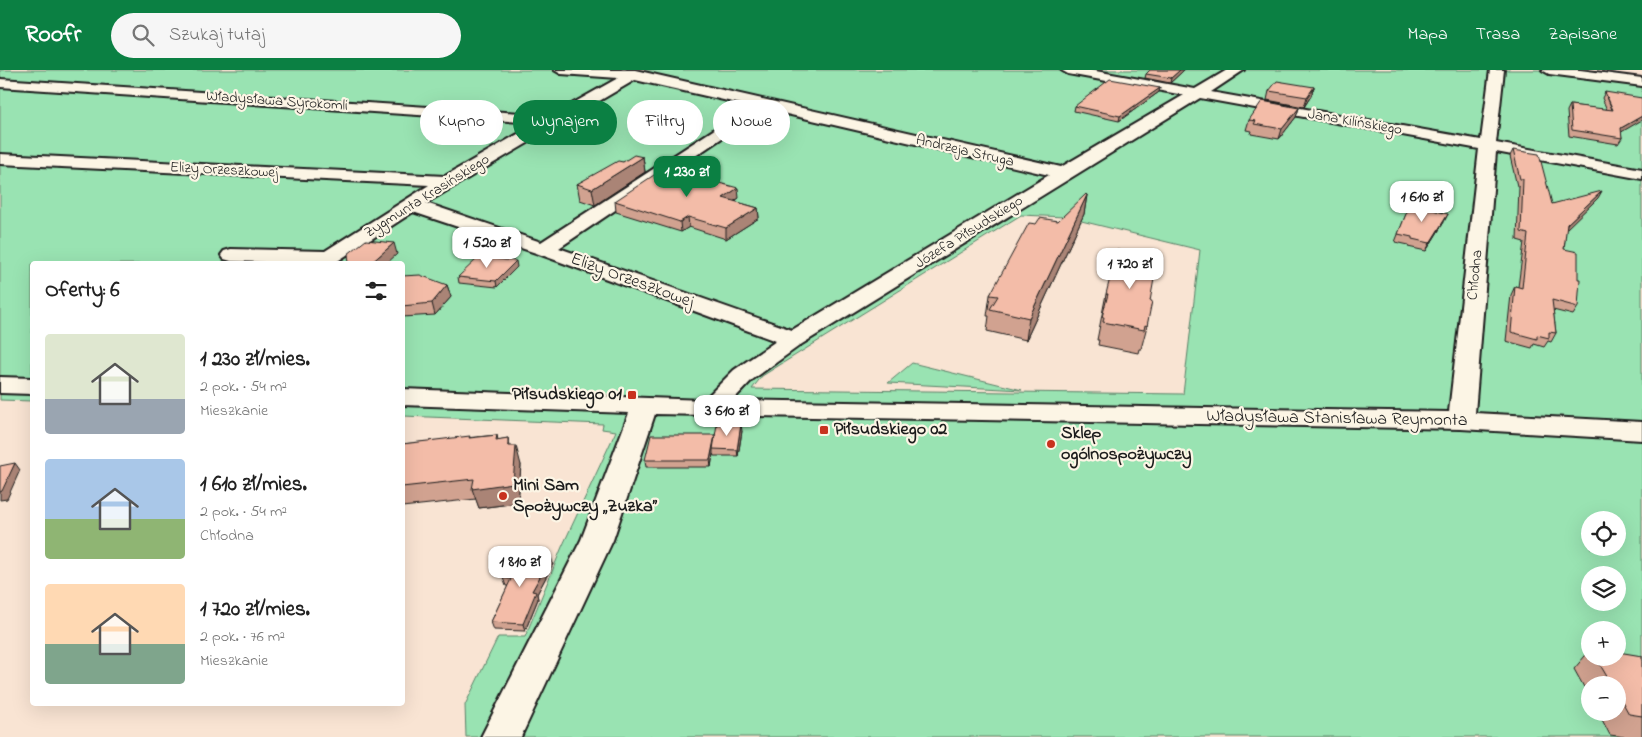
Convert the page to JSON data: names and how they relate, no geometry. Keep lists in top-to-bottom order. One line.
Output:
{"streets":{"street":["Władysława Syrokomli","Jana Kilińskiego","Andrzeja Struga","Elizy Orzeszkowej","Zygmunta Krasińskiego","Józefa Piłsudskiego","Chłodna","Władysława Stanisława Reymonta"]},"crossings":[["Jana Kilińskiego","Józefa Piłsudskiego"],["Jana Kilińskiego","Chłodna"],["Andrzeja Struga","Zygmunta Krasińskiego"],["Andrzeja Struga","Józefa Piłsudskiego"],["Elizy Orzeszkowej","Zygmunta Krasińskiego"],["Elizy Orzeszkowej","Józefa Piłsudskiego"],["Józefa Piłsudskiego","Władysława Stanisława Reymonta"],["Chłodna","Władysława Stanisława Reymonta"]],"places":{"transit":["Piłsudskiego 01","Piłsudskiego 02"],"other":["Sklep ogólnospożywczy","Mini Sam Spożywczy „Zuzka”"]},"page":{"header":"Roofr","search":"Szukaj tutaj","nav":["Mapa","Trasa","Zapisane"],"chip":["Kupno","Wynajem","Filtry","Nowe"],"price":["1 230 zł","1 610 zł","1 520 zł","1 720 zł","3 610 zł","1 810 zł"],"heading":"Oferty: 6","list":[{"name":"1 230 zł/mies.","note":"2 pok. · 54 m² · Mieszkanie"},{"name":"1 610 zł/mies.","note":"2 pok. · 54 m² · Chłodna"},{"name":"1 720 zł/mies.","note":"2 pok. · 76 m² · Mieszkanie"}],"map_buttons":["+","−"]}}
